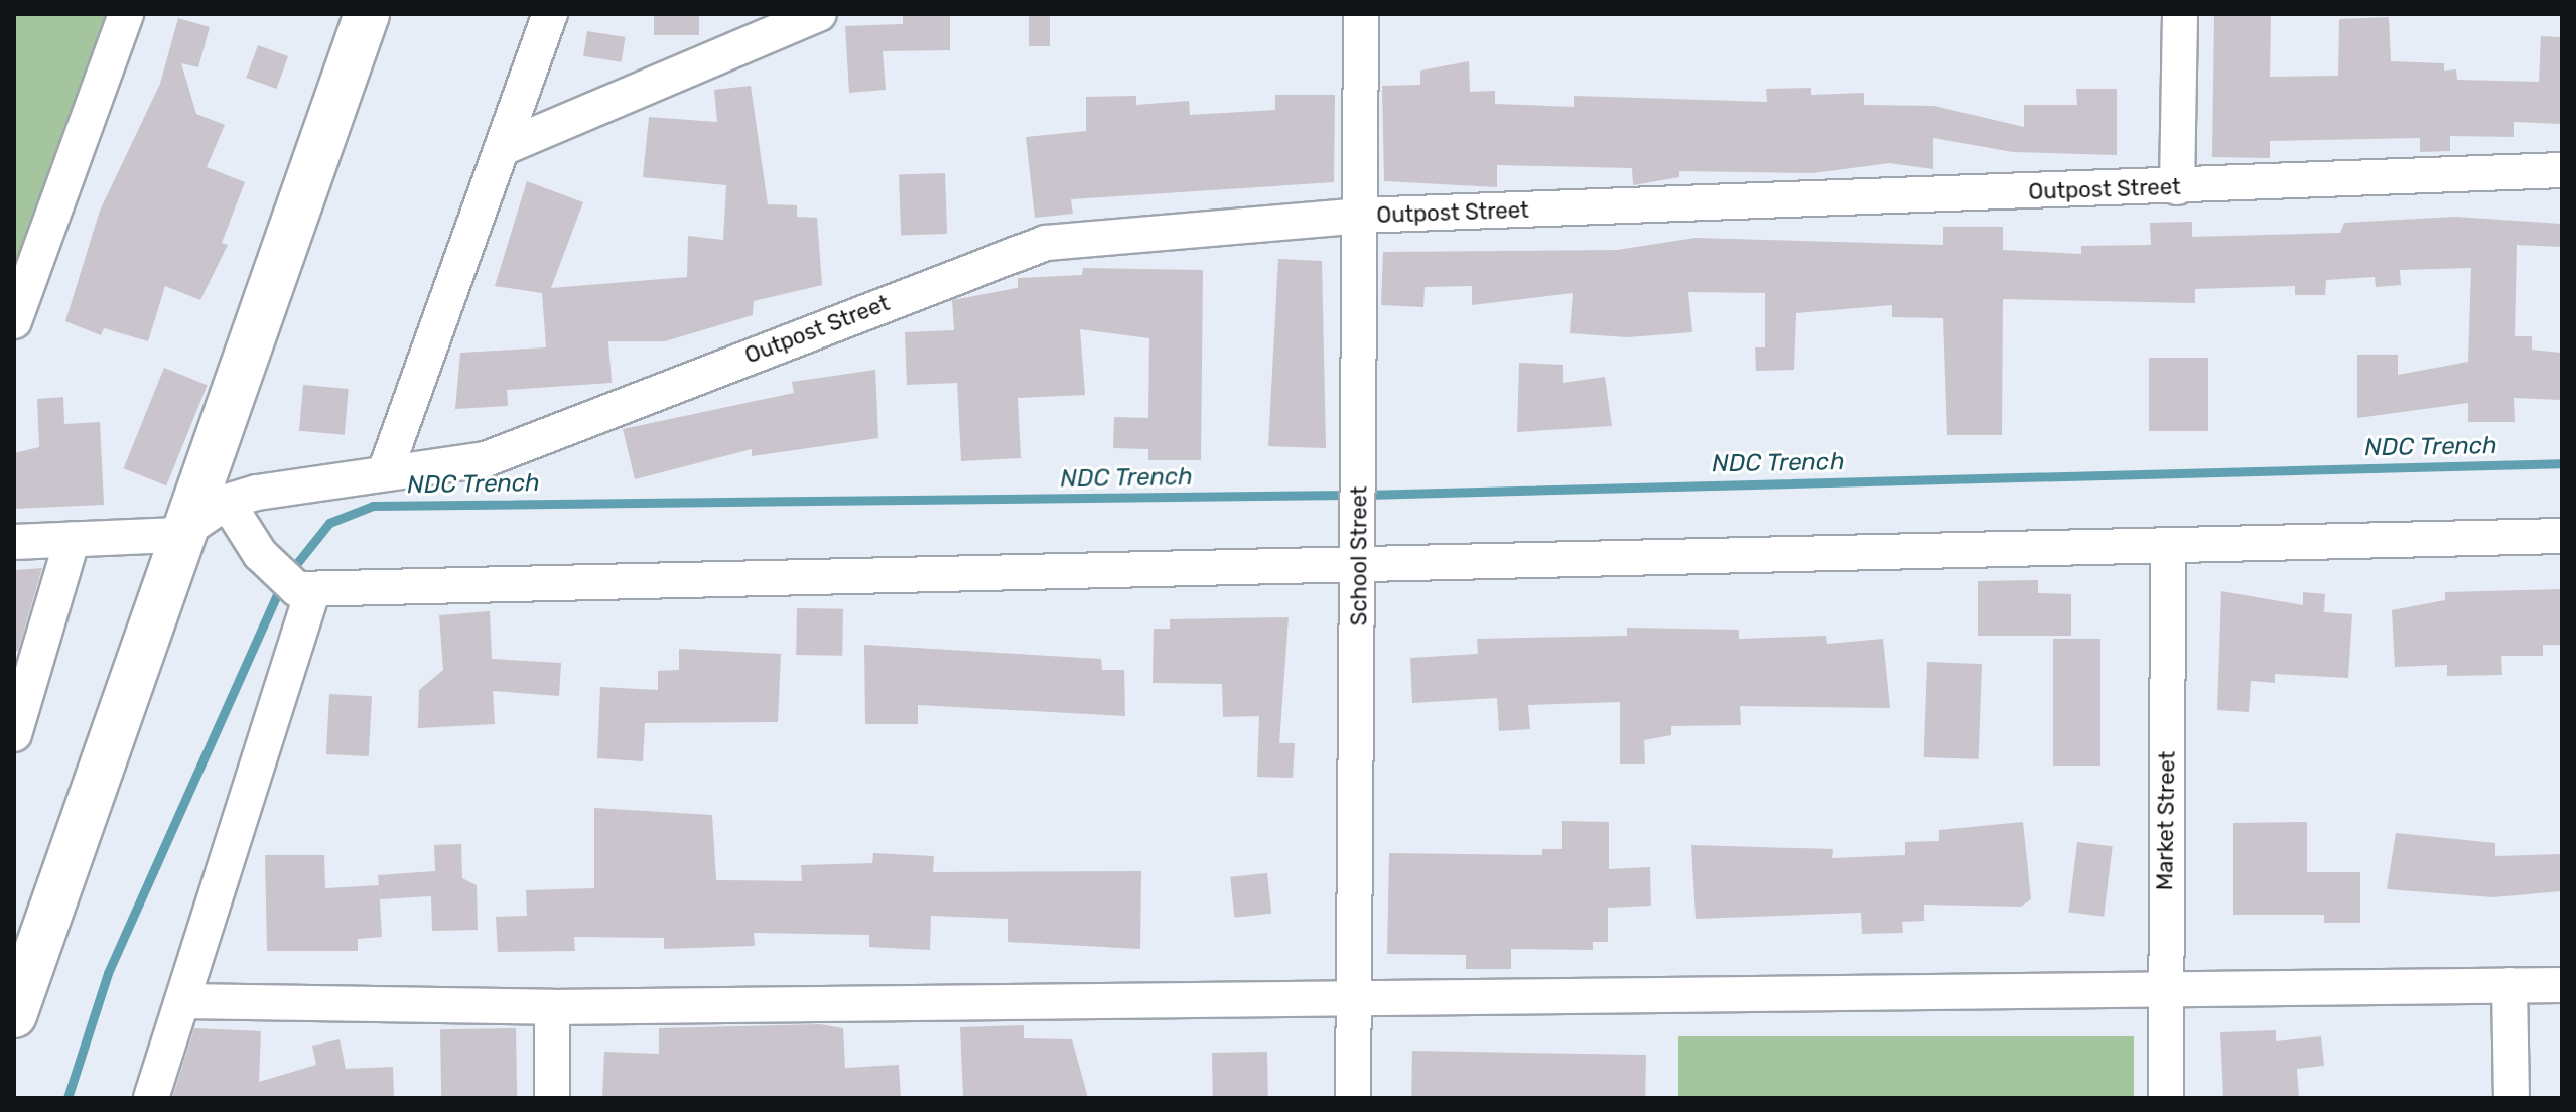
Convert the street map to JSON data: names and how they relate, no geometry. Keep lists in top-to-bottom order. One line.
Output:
{"streets":{"street":["Outpost Street","School Street","Market Street"]},"crossings":[["Outpost Street","School Street"]],"water":["NDC Trench"]}
